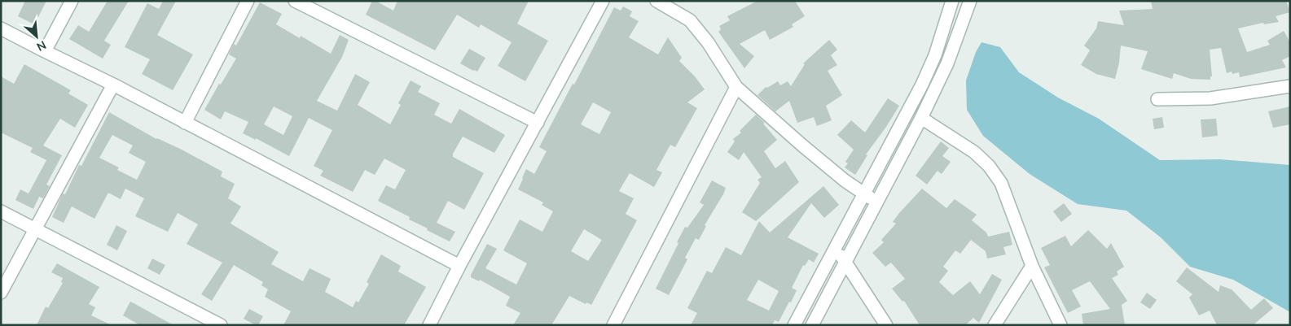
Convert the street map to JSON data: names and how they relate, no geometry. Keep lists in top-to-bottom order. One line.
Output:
{"north":"bottom right"}
